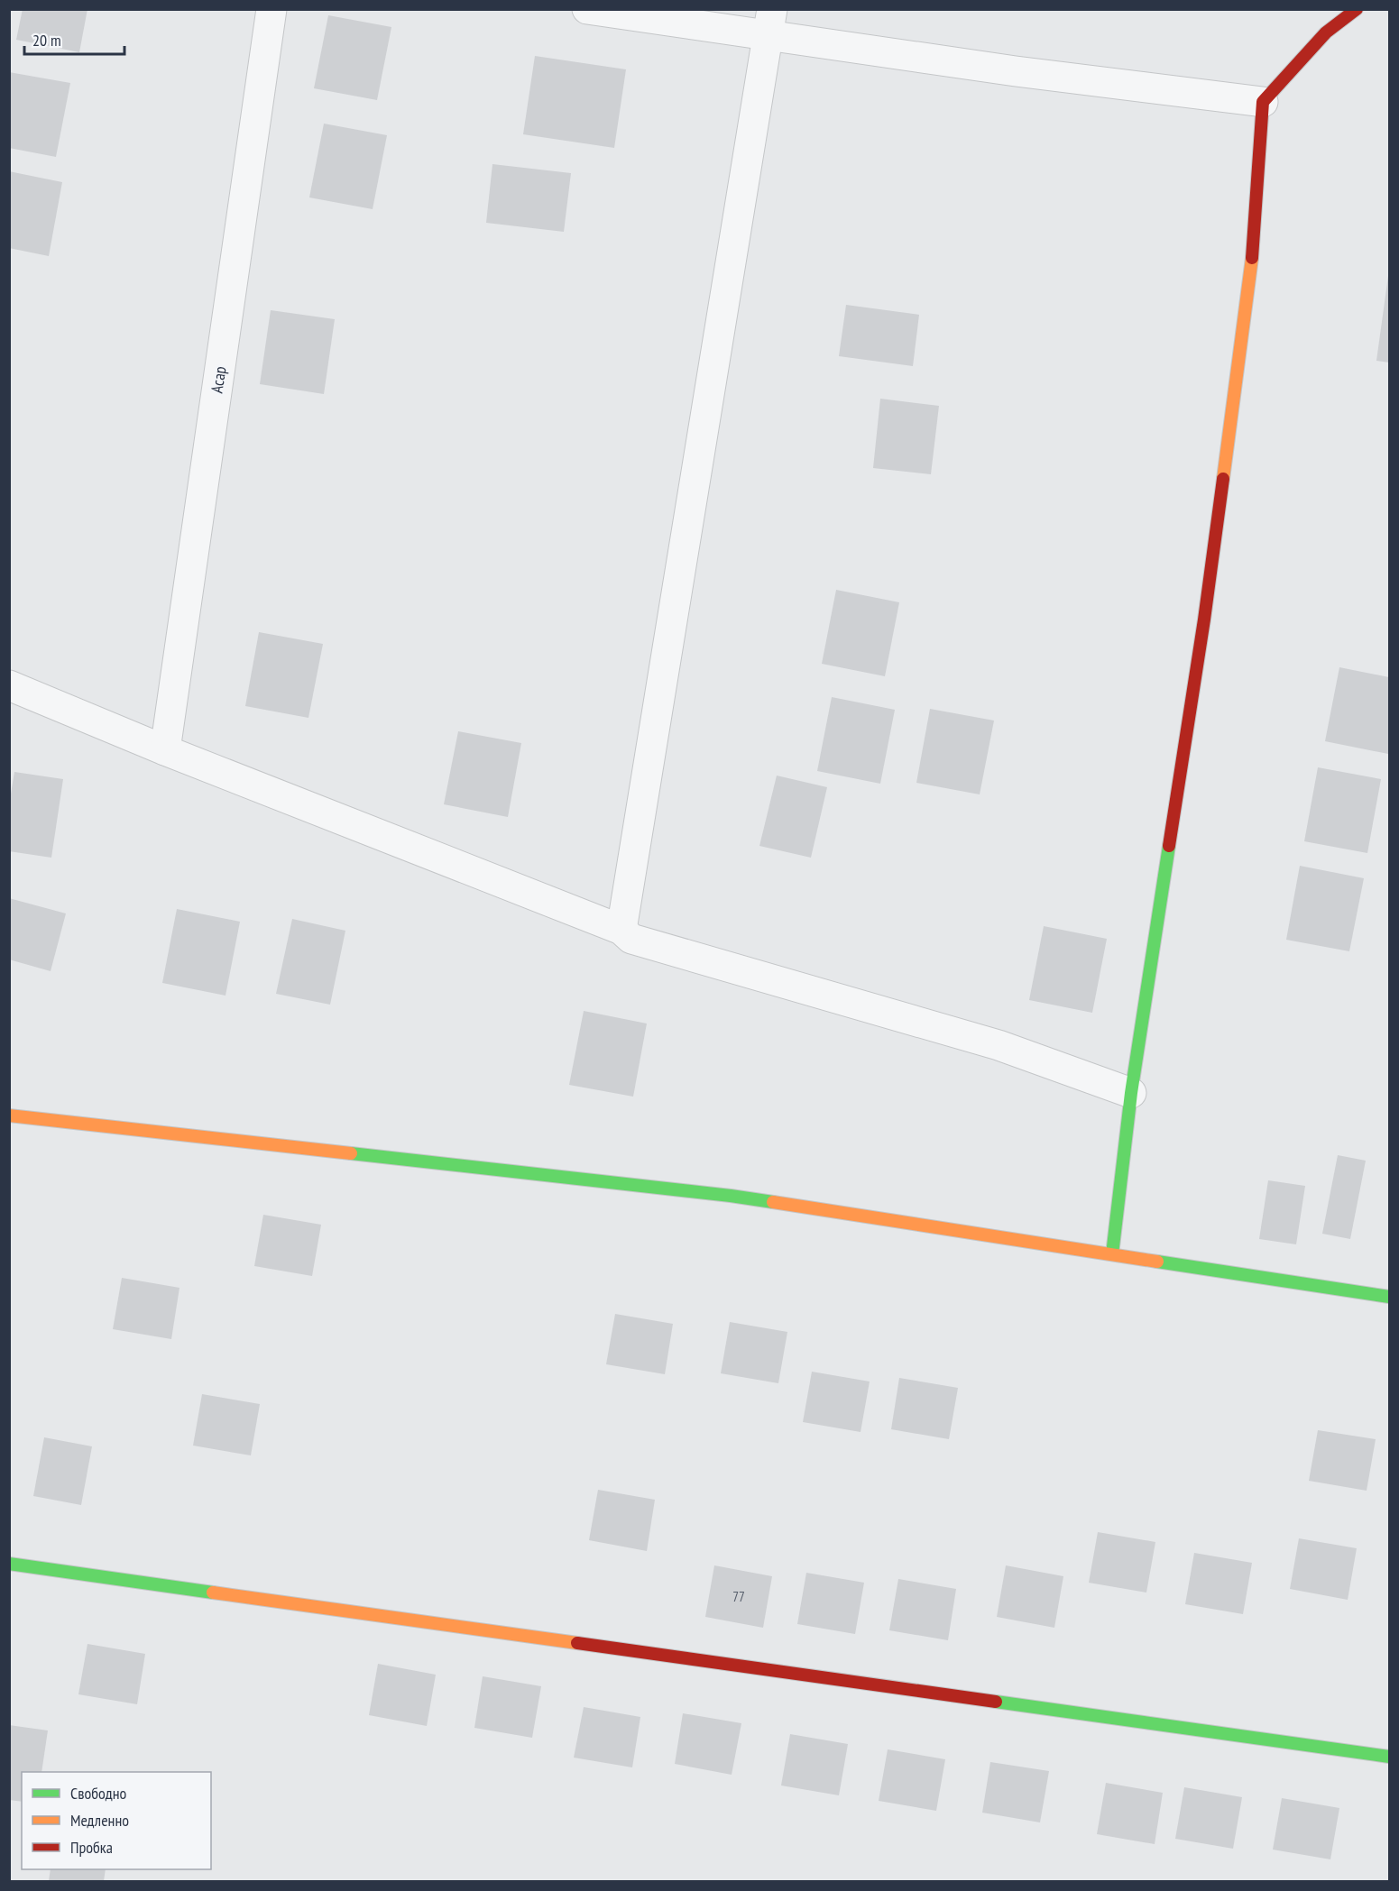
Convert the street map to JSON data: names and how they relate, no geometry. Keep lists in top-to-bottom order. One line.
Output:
{"streets":{"street":["Асар"]},"house_numbers":["77"],"legend":["Свободно","Медленно","Пробка"],"scale_bar":"20 m"}
